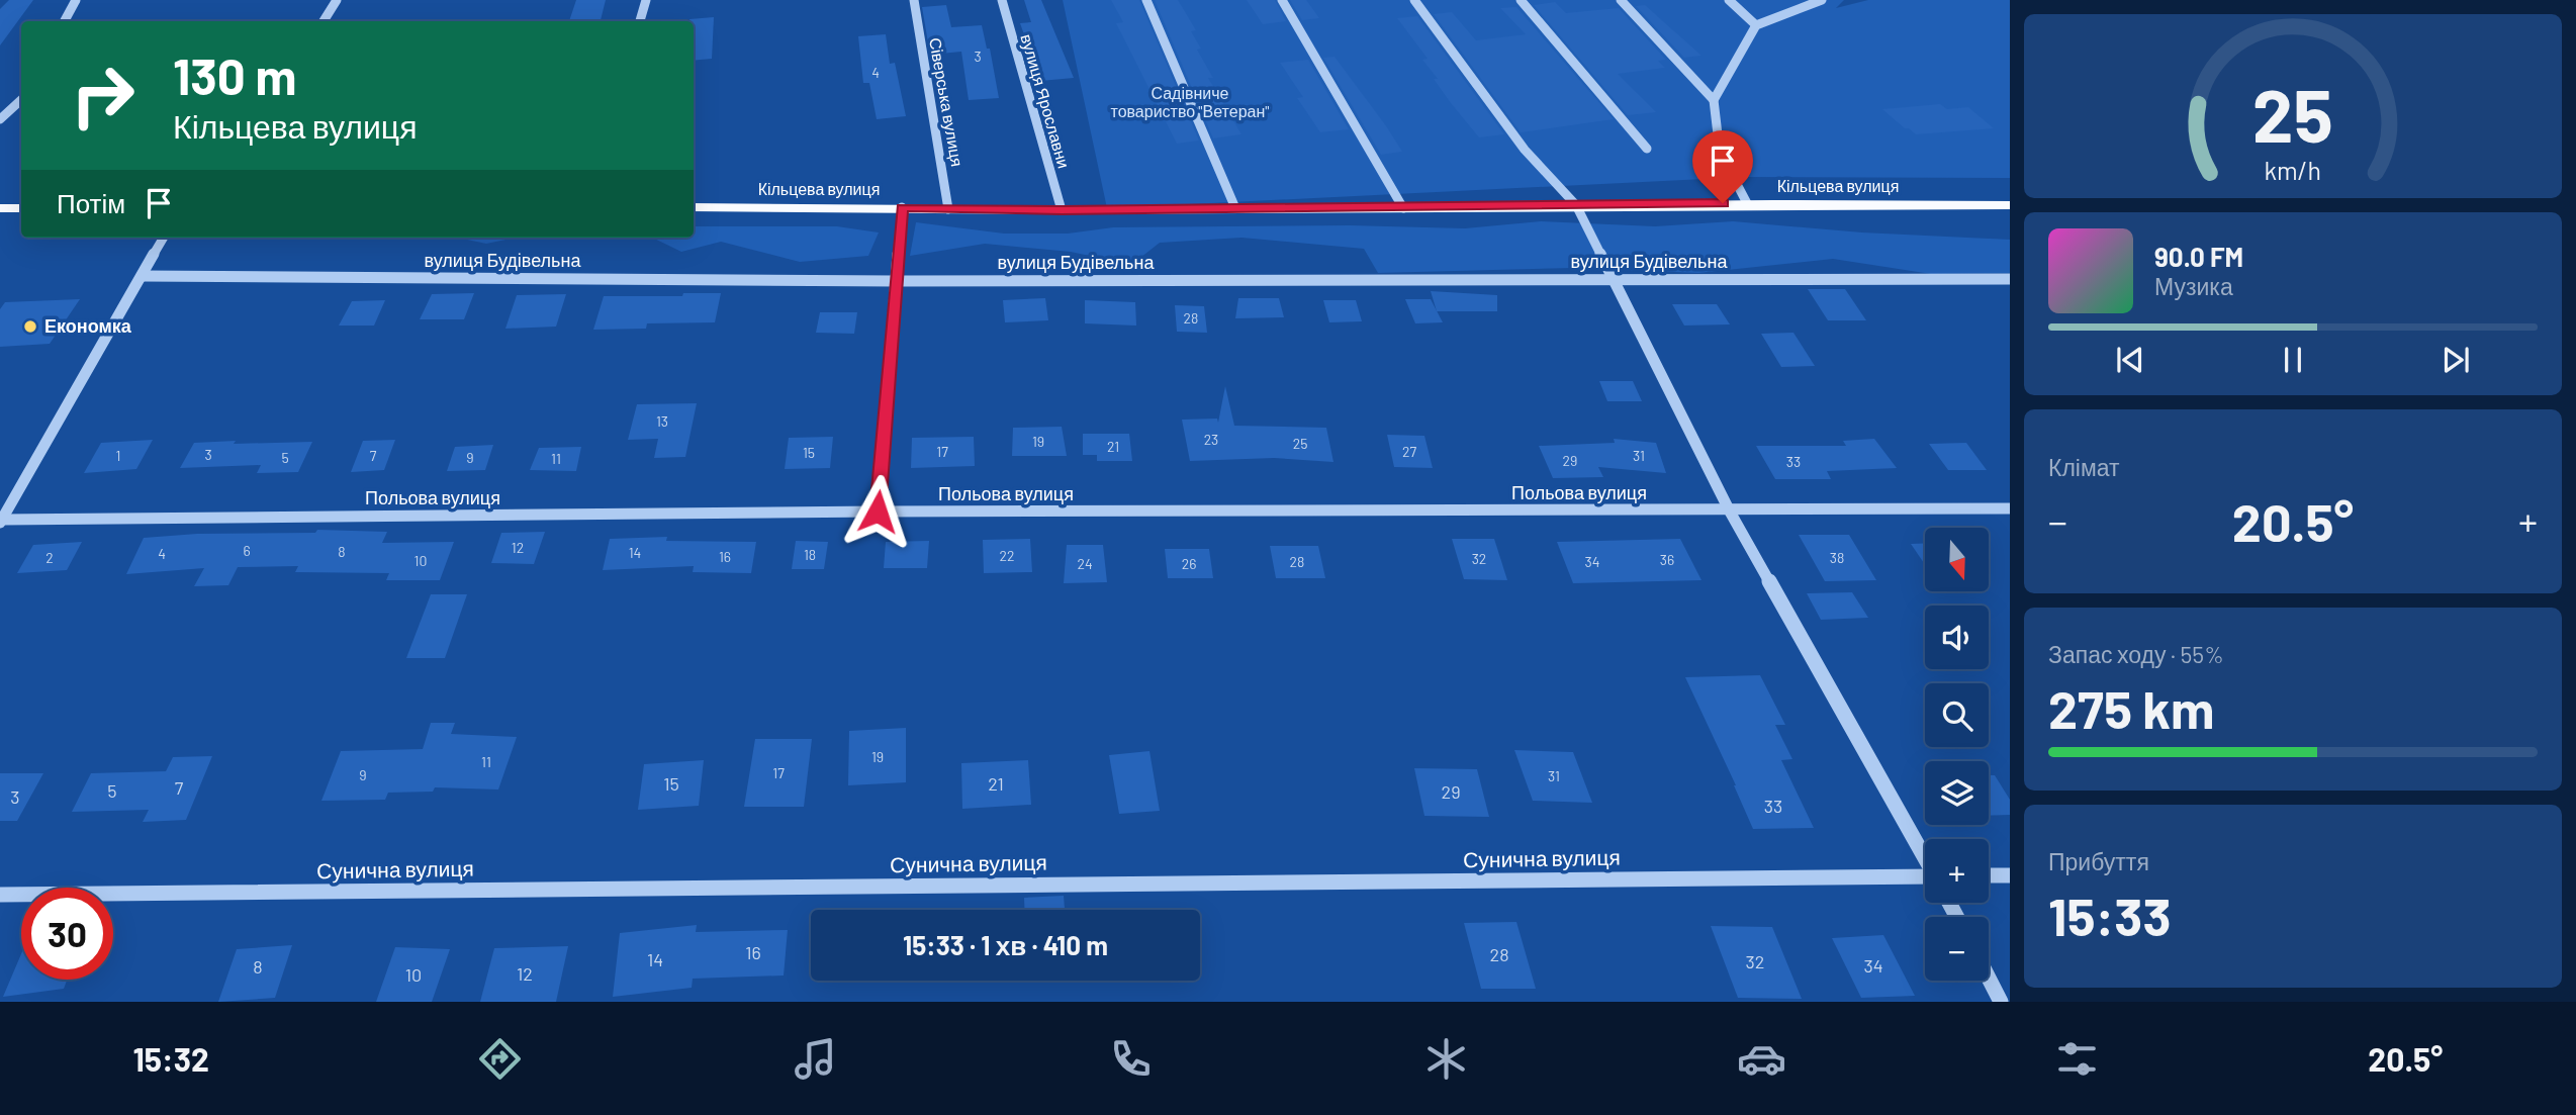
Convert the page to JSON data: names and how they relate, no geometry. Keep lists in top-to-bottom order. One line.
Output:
{"streets":{"main road":["Кільцева вулиця"],"street":["вулиця Ярославни","Сіверська вулиця","вулиця Будівельна","Польова вулиця","Сунична вулиця"]},"crossings":[["вулиця Ярославни","Кільцева вулиця"],["Сіверська вулиця","Кільцева вулиця"]],"parks":["Садівниче товариство \"Ветеран\""],"places":["Економка"],"house_numbers":["3","4","28","13","23","19","25","21","17","27","15","3","1","7","31","5","9","11","29","33","12","6","8","14","4","18","22","16","2","38","32","36","10","28","34","24","26","19","11","17","9","31","15","21","7","5","29","3","33","16","28","14","32","34","8","12","10"],"north":"bottom","page":{"turn":["130 m","Кільцева вулиця"],"then":"Потім","song":["90.0 FM","Музика"],"tile":["Клімат",["Запас ходу · 55%","275 km"],["Прибуття","15:33"]],"heat":["−","20.5°","+"],"map_buttons":["+","−"],"limit":"30","trip":"15:33 · 1 хв · 410 m","tabs":["15:32","20.5°"],"gauge":["25","km/h"]}}
